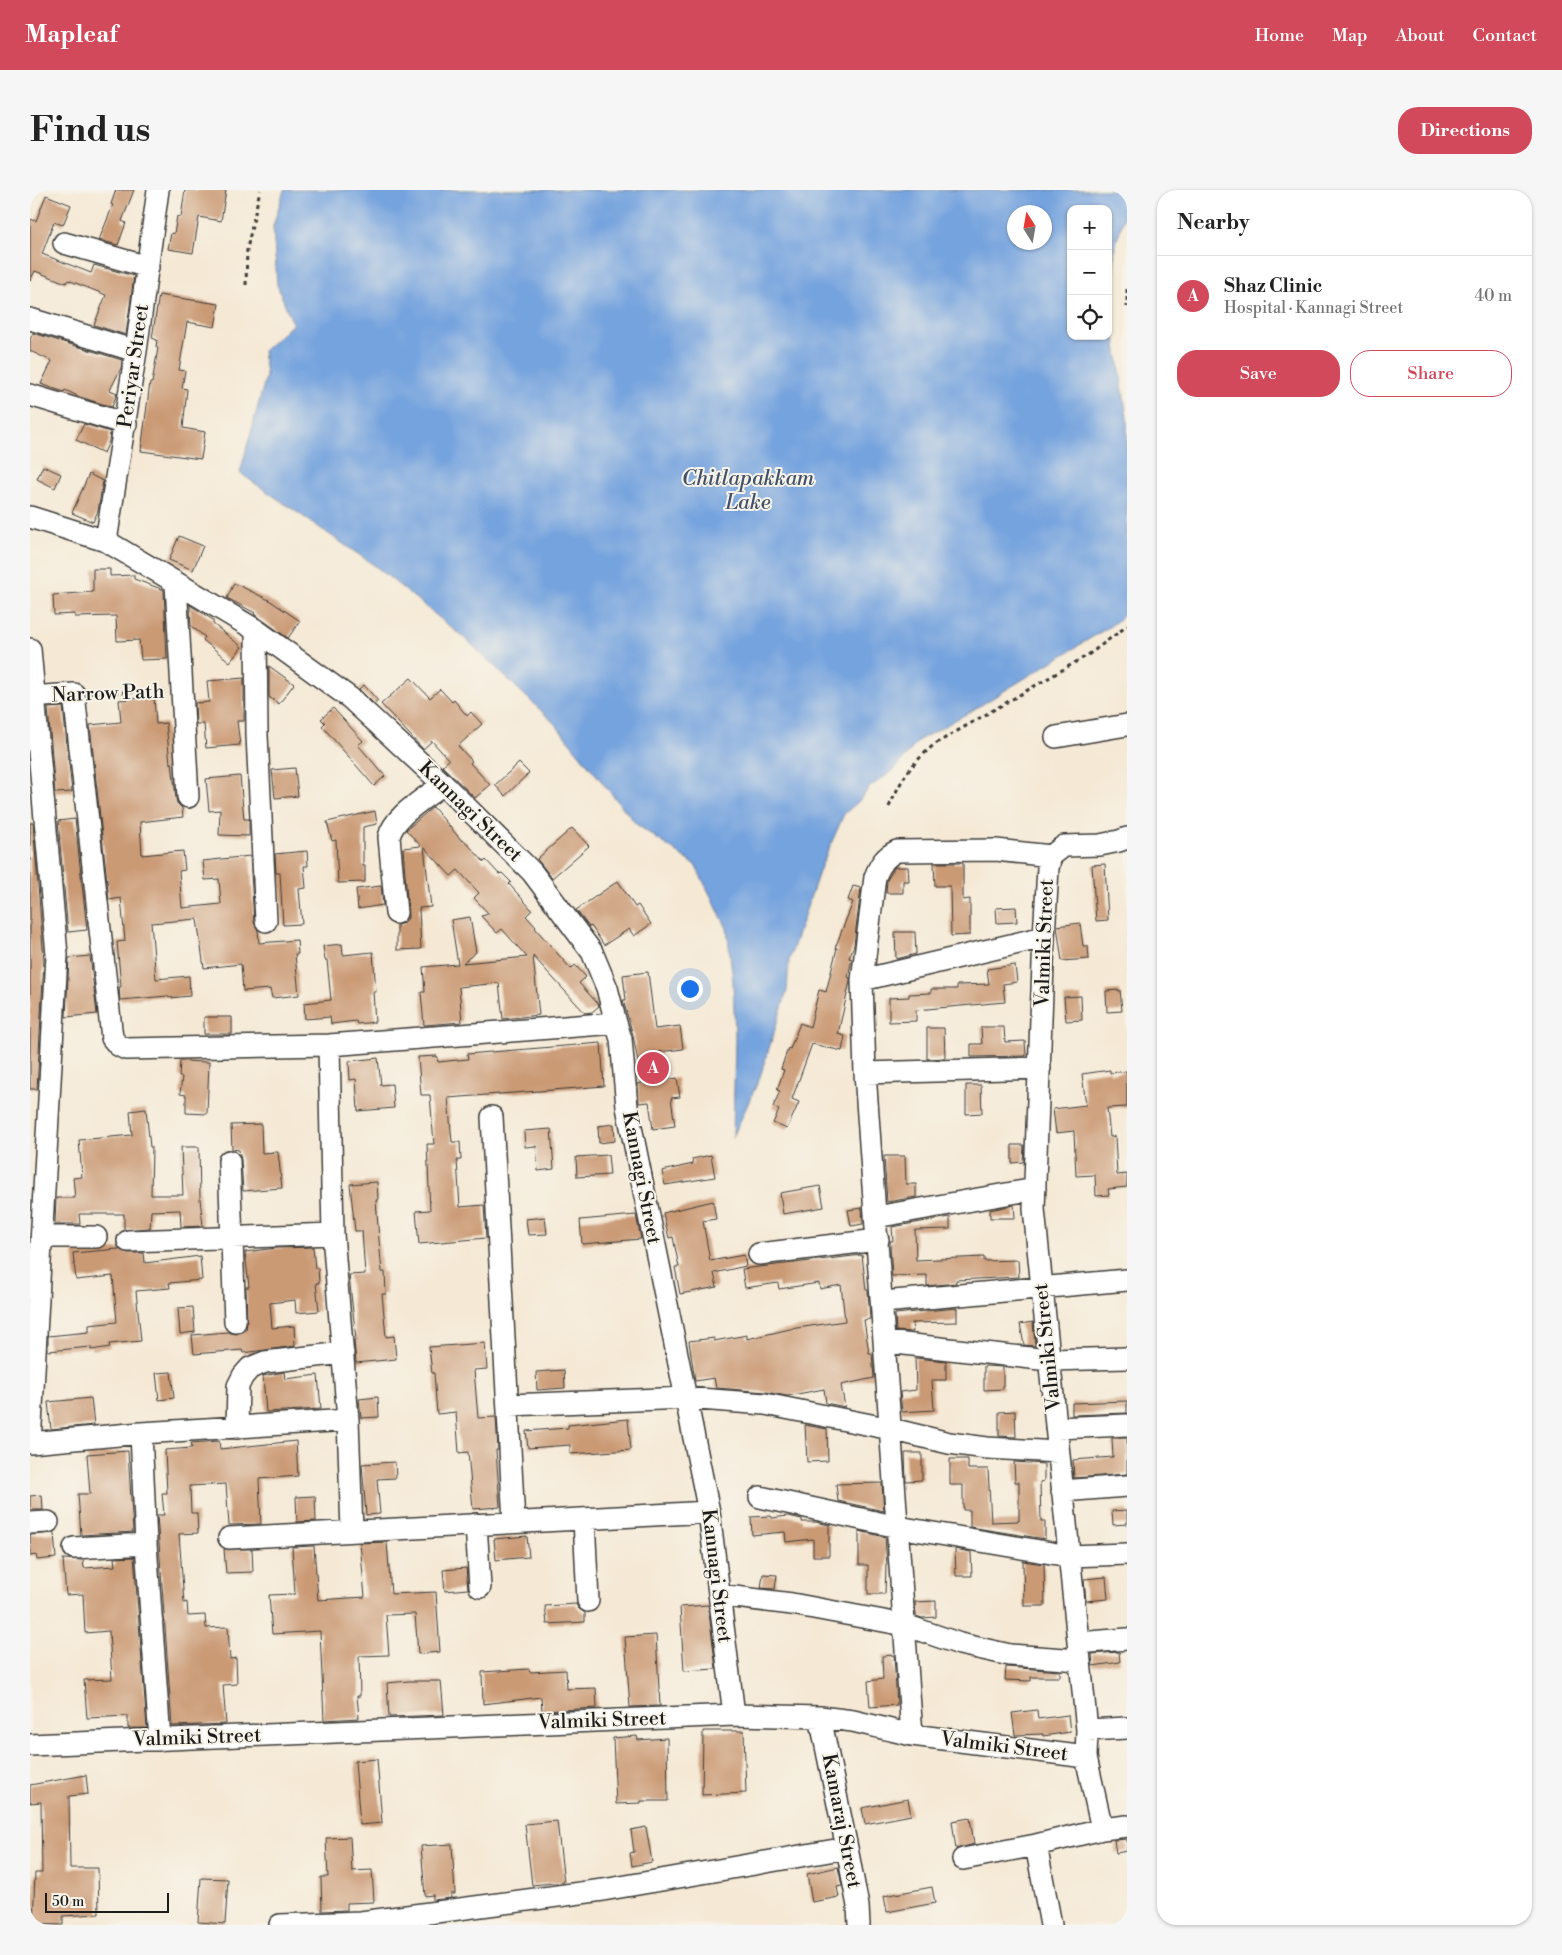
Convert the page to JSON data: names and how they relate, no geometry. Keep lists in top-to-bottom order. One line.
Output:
{"streets":{"street":["Periyar Street","Narrow Path","Kannagi Street","Valmiki Street","Kamaraj Street"]},"crossings":[["Periyar Street","Kannagi Street"],["Kannagi Street","Valmiki Street"],["Valmiki Street","Kamaraj Street"]],"water":["Chitlapakkam Lake"],"scale_bar":"50 m","north":"top","page":{"header":"Mapleaf","nav":["Home","Map","About","Contact"],"buttons":["Directions",["Save","Share"]],"title":"Find us","heading":"Nearby","map_buttons":["+","−"],"list":[{"mark":"A","name":"Shaz Clinic","note":"Hospital · Kannagi Street","value":"40 m"}],"pins":"A","scale":"50 m"}}
